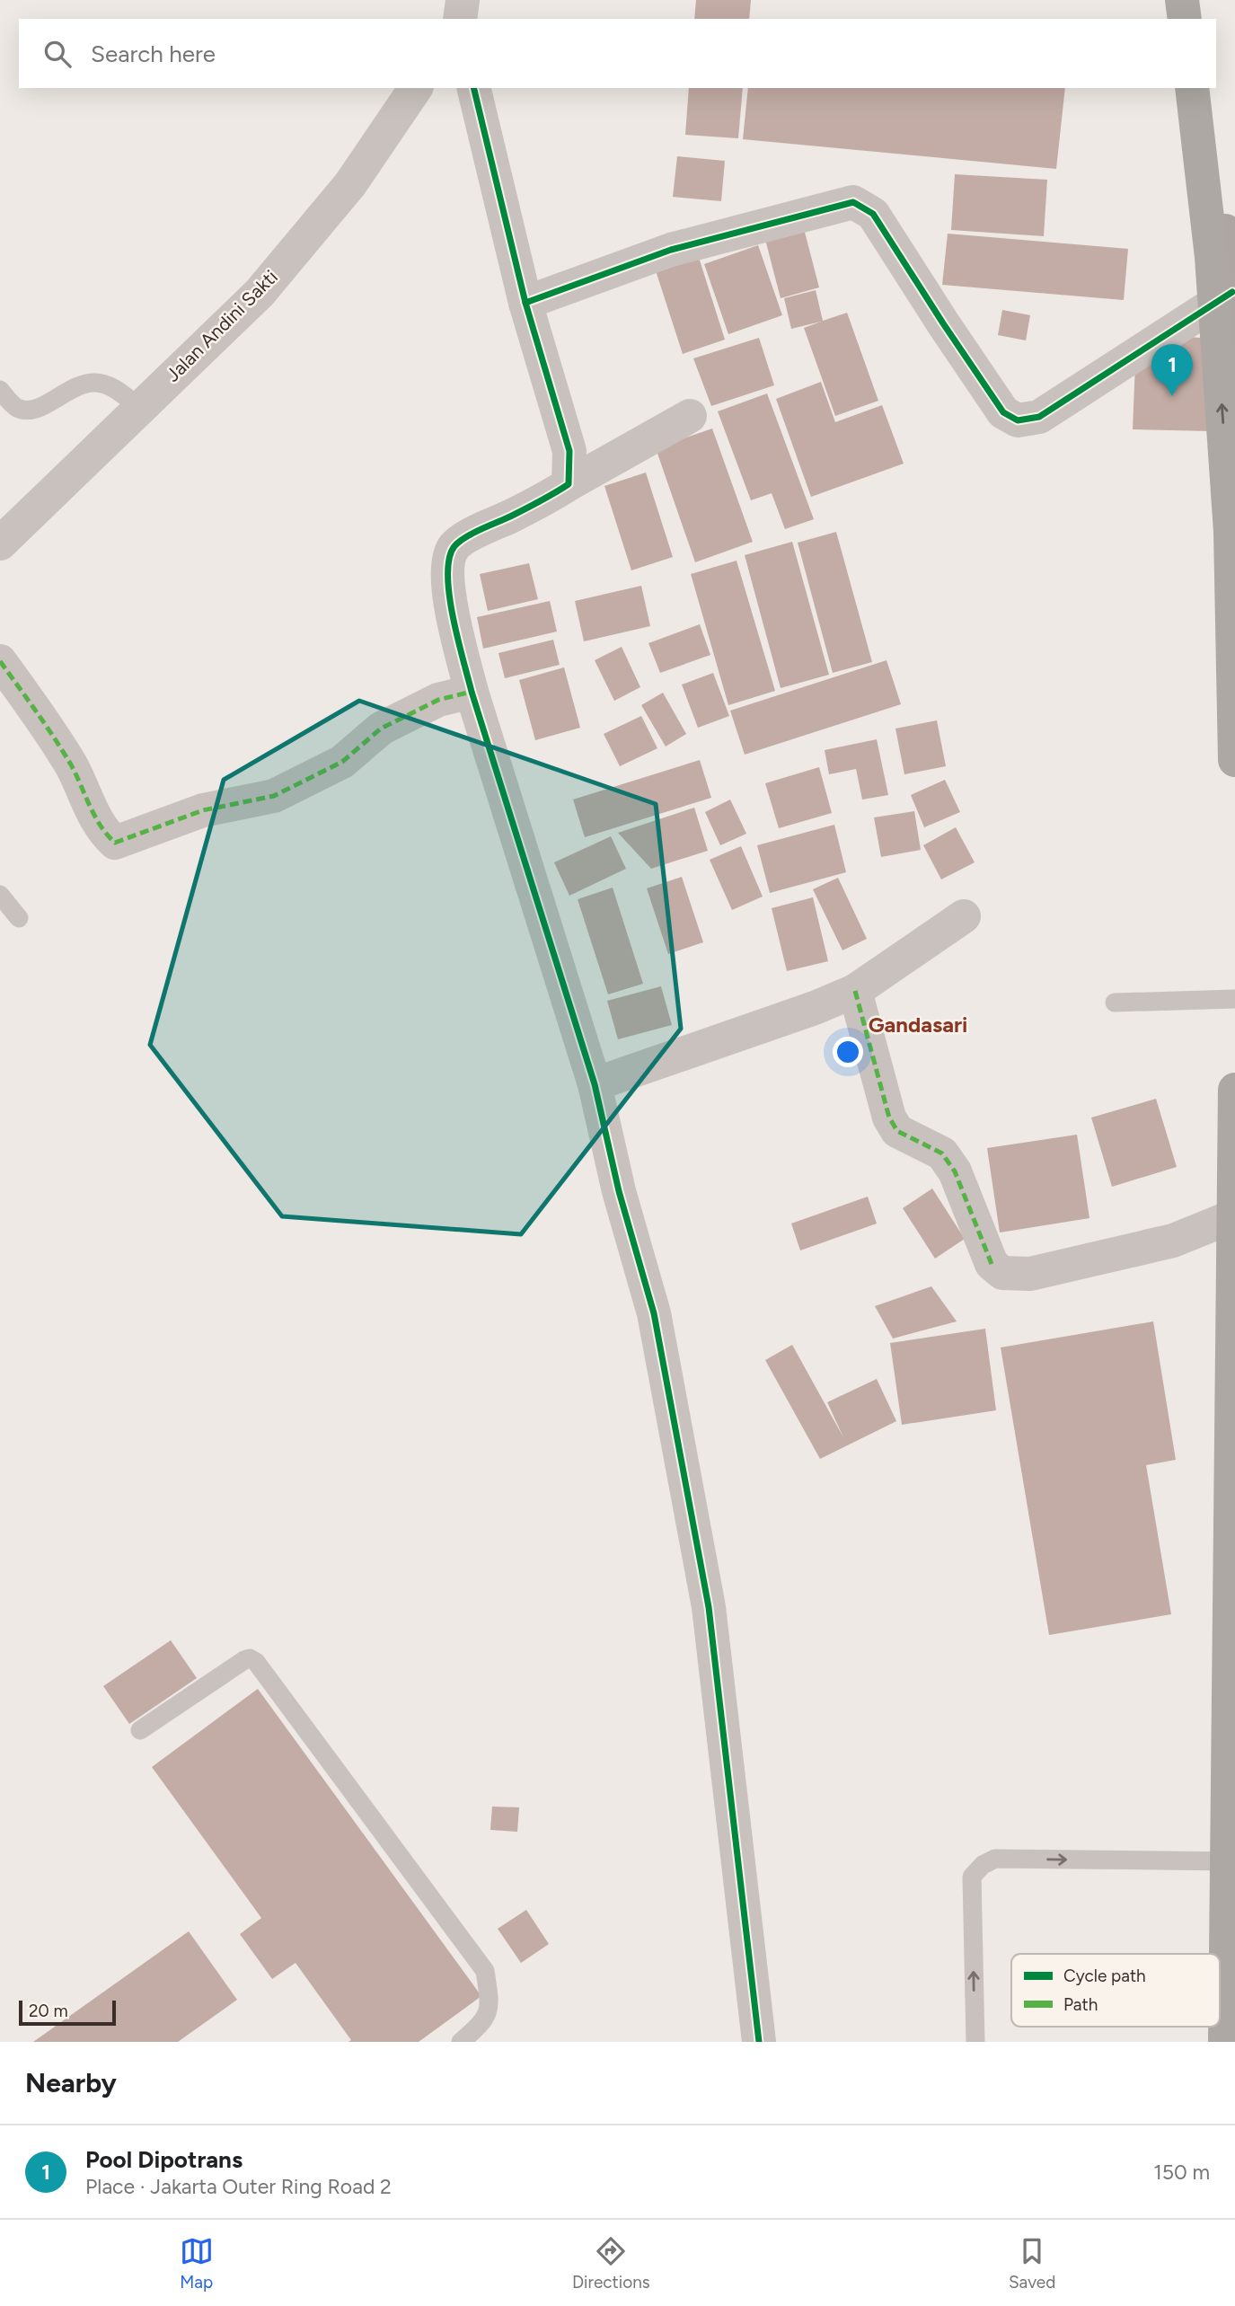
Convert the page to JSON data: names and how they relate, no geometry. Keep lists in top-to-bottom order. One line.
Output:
{"streets":{"street":["Jalan Andini Sakti"]},"districts":["Gandasari"],"legend":["Cycle path","Path"],"scale_bar":"20 m","page":{"search":"Search here","pins":"1","scale":"20 m","heading":"Nearby","list":[{"mark":"1","name":"Pool Dipotrans","note":"Place · Jakarta Outer Ring Road 2","value":"150 m"}],"nav":["Map","Directions","Saved"]}}
